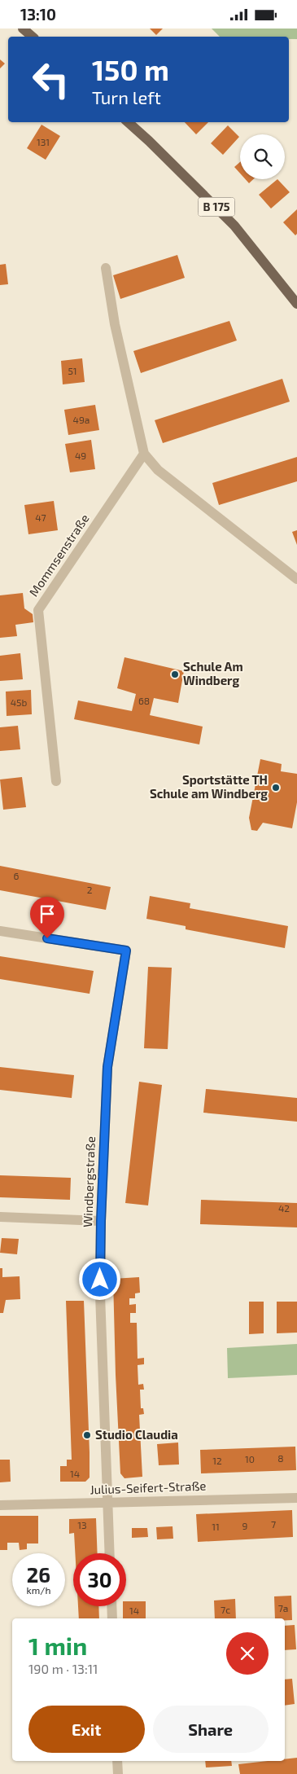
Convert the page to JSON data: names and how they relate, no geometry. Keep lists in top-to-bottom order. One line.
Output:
{"streets":{"main road":["B 175"],"street":["Mommsenstraße","Windbergstraße","Julius-Seifert-Straße"]},"crossings":[["Windbergstraße","Julius-Seifert-Straße"]],"places":["Schule Am Windberg","Sportstätte TH Schule am Windberg","Studio Claudia"],"house_numbers":["131","51","49a","49","47","68","45b","6","2","42","8","10","12","14","7","13","9","11","7a","7c","14"],"page":{"status":"13:10","turn":["150 m","Turn left"],"speed":"26 km/h","limit":"30","heading":["1 min","190 m · 13:11"],"buttons":["Exit","Share"]}}
